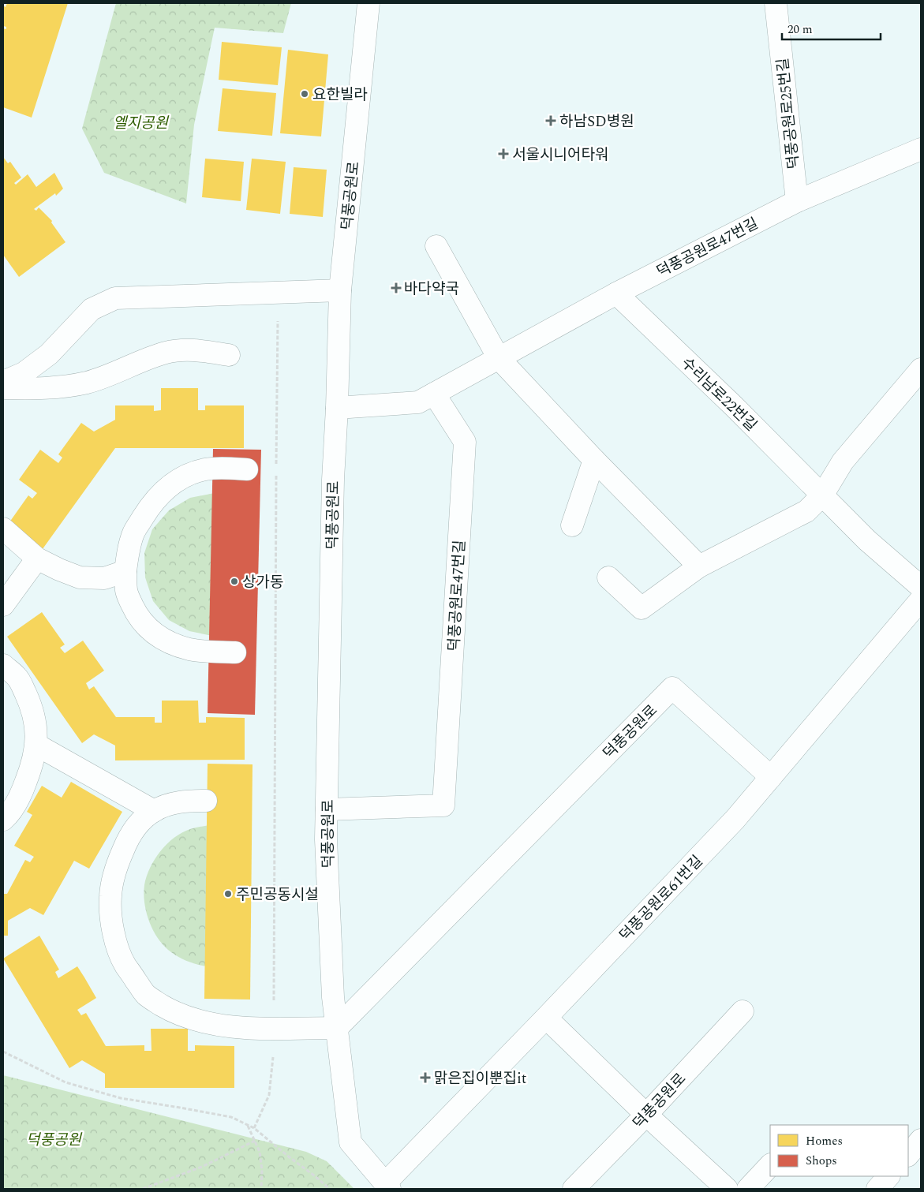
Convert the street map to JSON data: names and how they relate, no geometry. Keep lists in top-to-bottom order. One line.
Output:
{"streets":{"street":["덕풍공원로25번길","덕풍공원로","덕풍공원로47번길","수리남로22번길","덕풍공원로61번길"]},"crossings":[["덕풍공원로25번길","덕풍공원로47번길"],["덕풍공원로","덕풍공원로47번길"],["덕풍공원로","덕풍공원로61번길"],["덕풍공원로47번길","수리남로22번길"]],"parks":["엘지공원","덕풍공원"],"places":{"other":["요한빌라","상가동","주민공동시설"],"health":["하남SD병원","서울시니어타워","바다약국","맑은집이뿐집it"]},"legend":["Homes","Shops"],"scale_bar":"20 m"}
